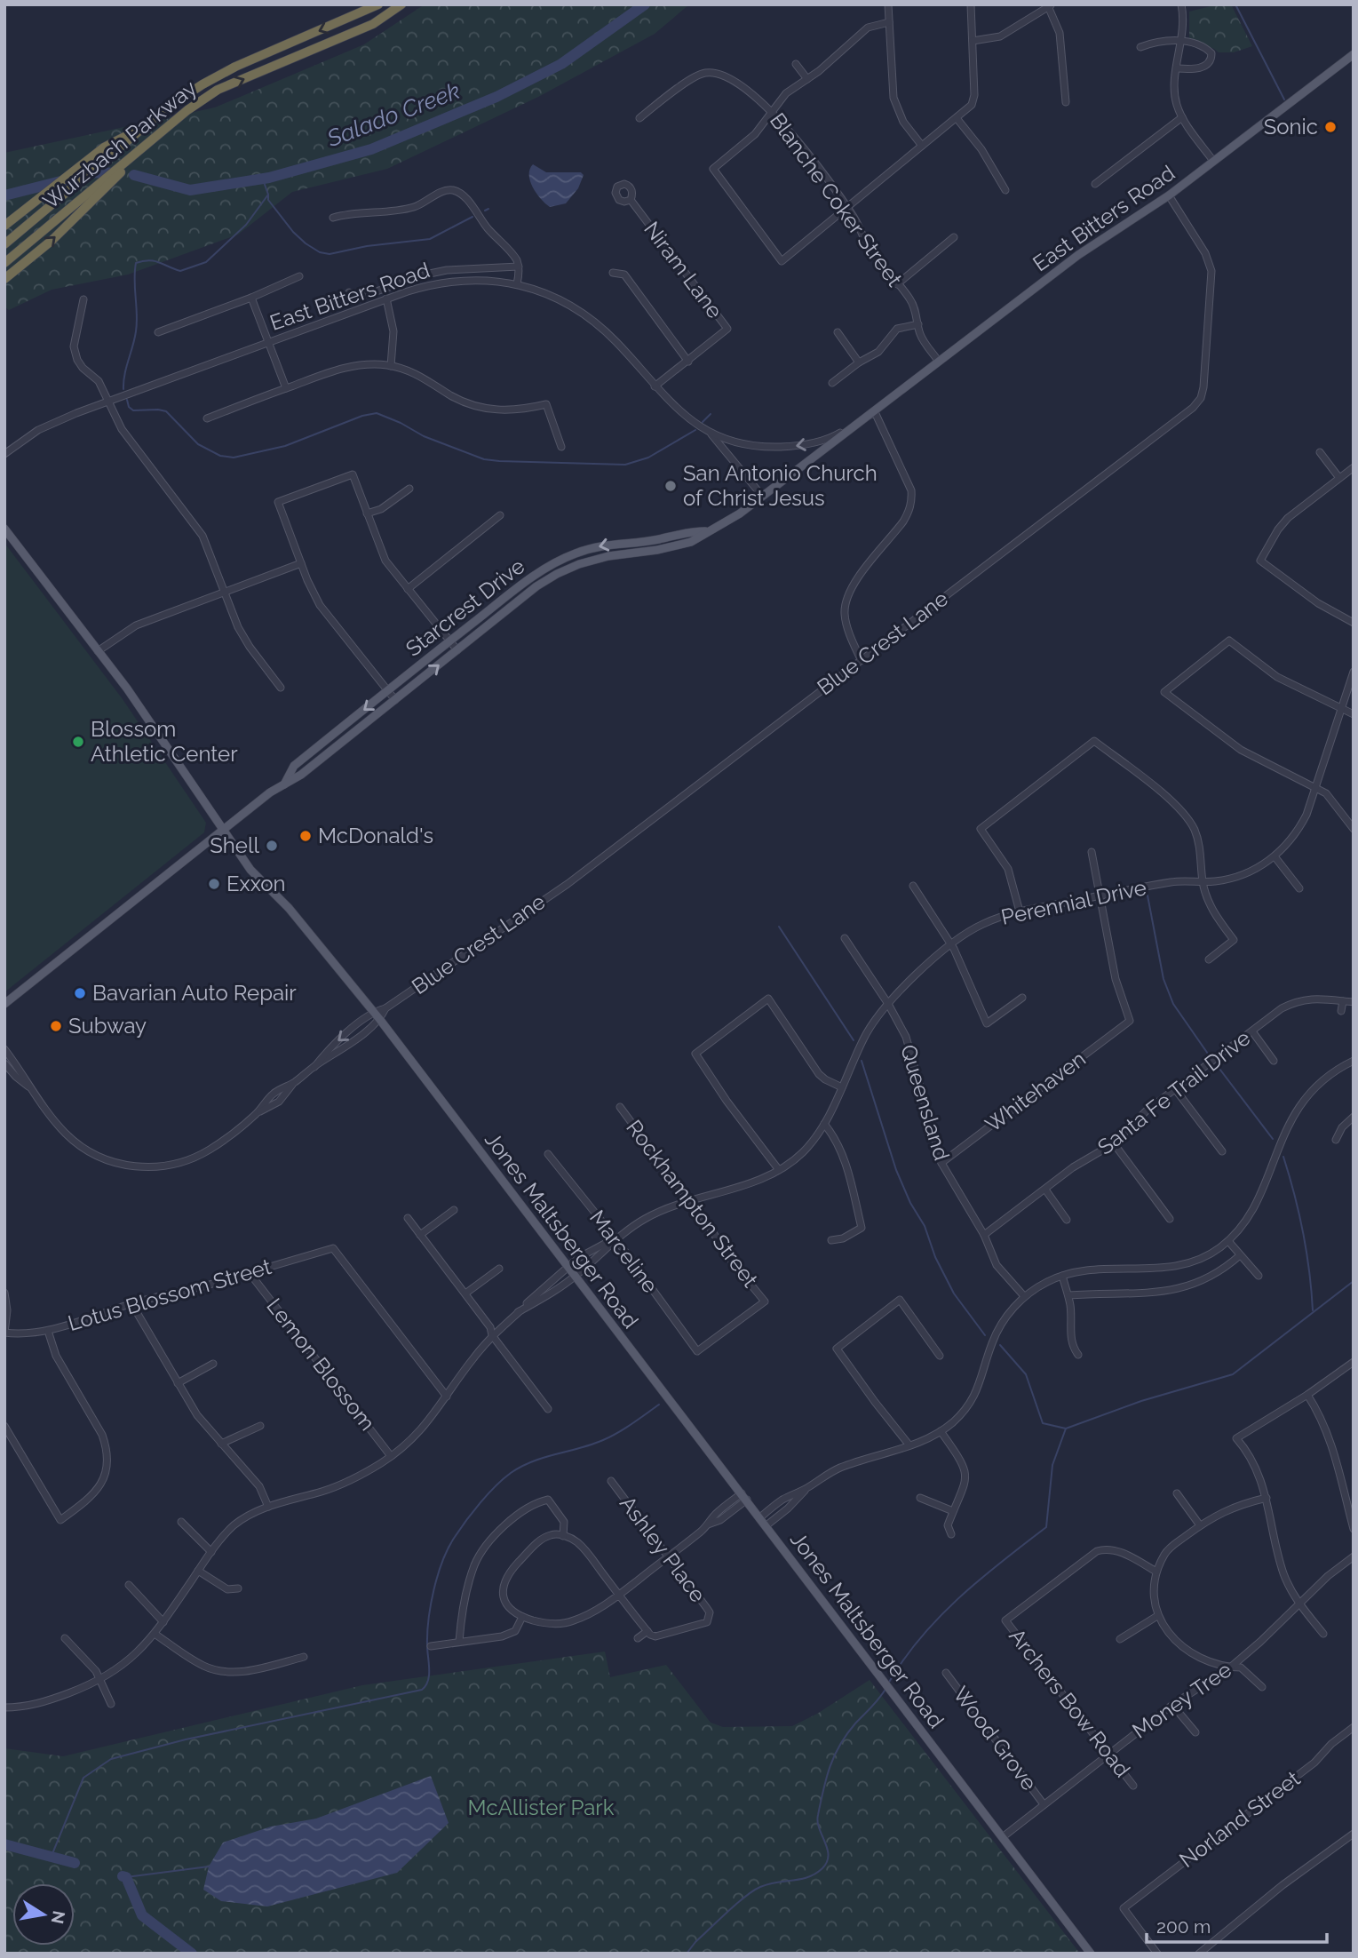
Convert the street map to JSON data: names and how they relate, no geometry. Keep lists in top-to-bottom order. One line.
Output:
{"streets":{"highway":["Wurzbach Parkway"],"main road":["East Bitters Road","Starcrest Drive","Jones Maltsberger Road"],"street":["Blanche Coker Street","Niram Lane","Blue Crest Lane","Perennial Drive","Whitehaven","Santa Fe Trail Drive","Queensland","Rockhampton Street","Marceline","Lotus Blossom Street","Lemon Blossom","Ashley Place","Money Tree","Archers Bow Road","Wood Grove","Norland Street"]},"crossings":[["Blanche Coker Street","East Bitters Road"],["East Bitters Road","Starcrest Drive"],["East Bitters Road","Blue Crest Lane"],["Starcrest Drive","Jones Maltsberger Road"],["Blue Crest Lane","Jones Maltsberger Road"],["Perennial Drive","Whitehaven"],["Perennial Drive","Queensland"],["Perennial Drive","Rockhampton Street"],["Perennial Drive","Jones Maltsberger Road"],["Perennial Drive","Marceline"],["Whitehaven","Queensland"],["Santa Fe Trail Drive","Queensland"],["Rockhampton Street","Marceline"],["Jones Maltsberger Road","Money Tree"],["Lotus Blossom Street","Lemon Blossom"],["Money Tree","Archers Bow Road"],["Money Tree","Wood Grove"]],"water":["Salado Creek"],"parks":["McAllister Park"],"places":["Sonic","San Antonio Church of Christ Jesus","Blossom Athletic Center","McDonald's","Shell","Exxon","Bavarian Auto Repair","Subway"],"scale_bar":"200 m","north":"right"}
